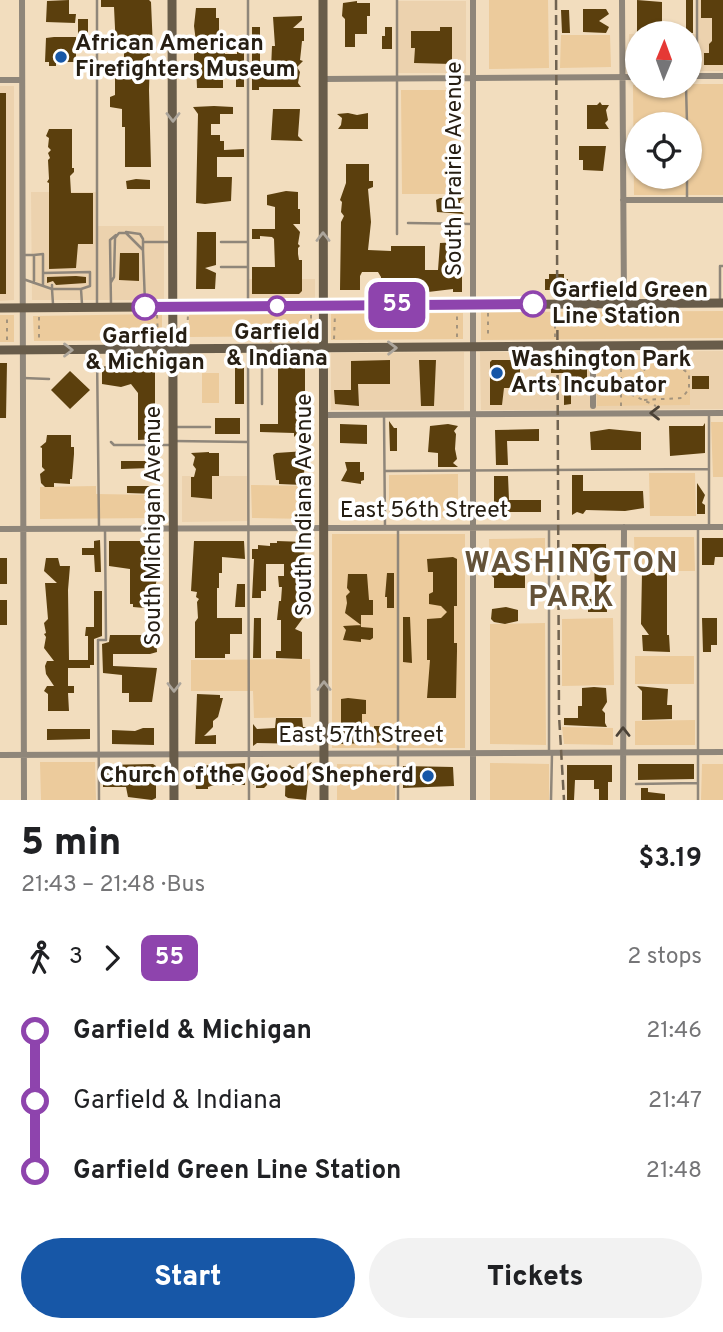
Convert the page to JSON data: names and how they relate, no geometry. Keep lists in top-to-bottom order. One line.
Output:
{"streets":{"street":["South Prairie Avenue","South Indiana Avenue","East 56th Street","South Michigan Avenue","East 57th Street"]},"crossings":[["South Prairie Avenue","East 56th Street"],["South Prairie Avenue","East 57th Street"],["South Indiana Avenue","East 56th Street"],["South Indiana Avenue","East 57th Street"],["East 56th Street","South Michigan Avenue"],["South Michigan Avenue","East 57th Street"]],"one_way":["South Indiana Avenue","South Michigan Avenue"],"districts":["WASHINGTON PARK"],"places":["African American Firefighters Museum","Garfield Green Line Station","Garfield & Indiana","Garfield & Michigan","Washington Park Arts Incubator","Church of the Good Shepherd"],"lines":["bus line 55"],"north":"top","page":{"on_map":"55","heading":["5 min","21:43 – 21:48 · Bus","$3.19"],"legs":["3","55","2 stops"],"list":[{"name":"Garfield & Michigan","value":"21:46"},{"name":"Garfield & Indiana","value":"21:47"},{"name":"Garfield Green Line Station","value":"21:48"}],"buttons":["Start","Tickets"]}}
